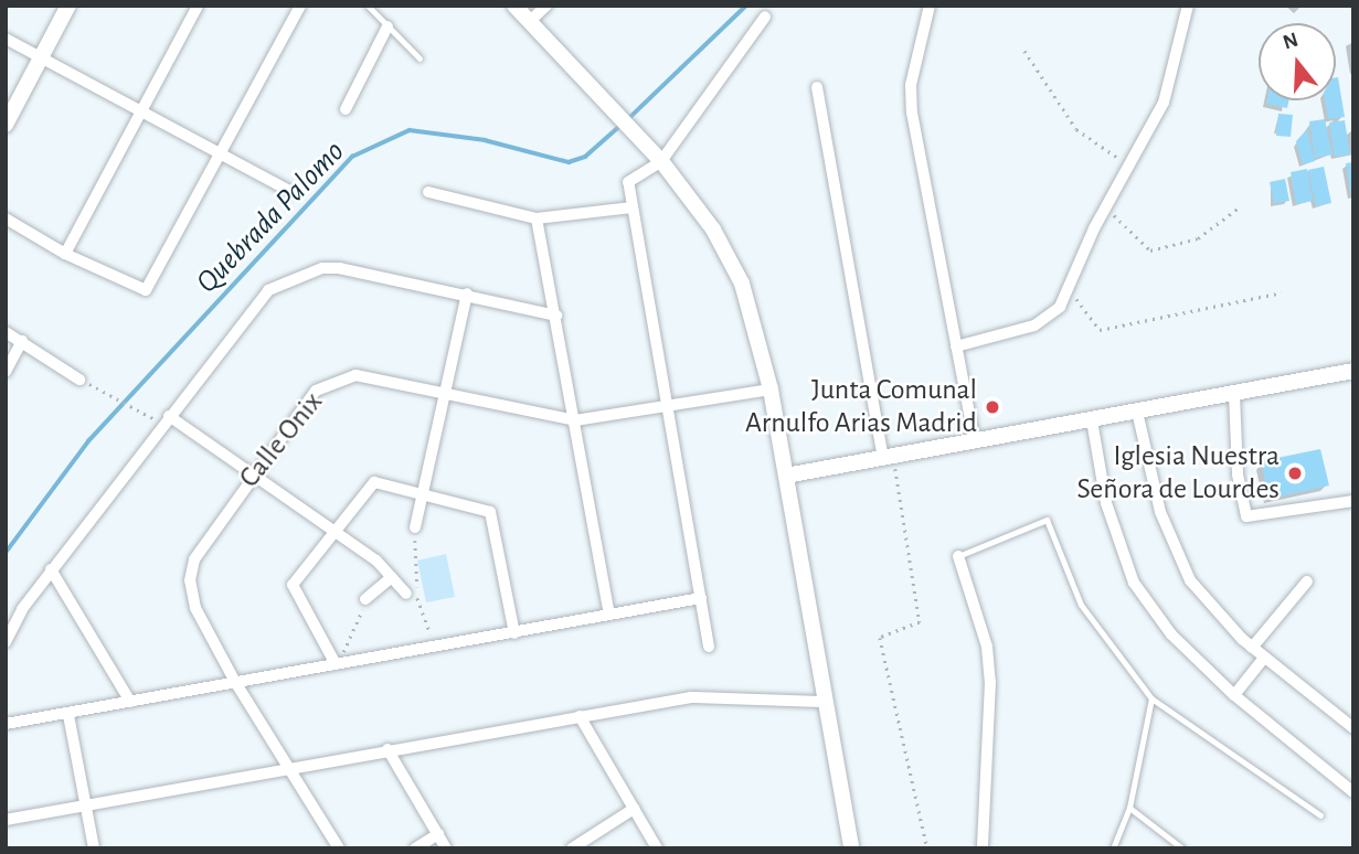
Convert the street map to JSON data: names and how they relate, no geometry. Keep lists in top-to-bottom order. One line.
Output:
{"streets":{"street":["Calle Onix"]},"water":["Quebrada Palomo"],"places":["Junta Comunal Arnulfo Arias Madrid","Iglesia Nuestra Señora de Lourdes"],"north":"top"}
